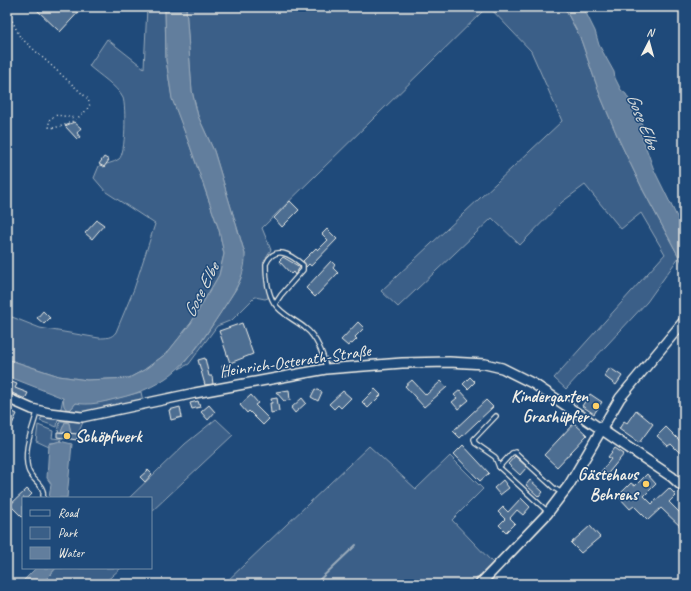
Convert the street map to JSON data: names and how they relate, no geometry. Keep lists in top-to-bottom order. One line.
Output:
{"streets":{"street":["Heinrich-Osterath-Straße"]},"water":["Gose Elbe"],"places":["Kindergarten Grashüpfer","Schöpfwerk","Gästehaus Behrens"],"legend":["Road","Park","Water"],"north":"top"}
